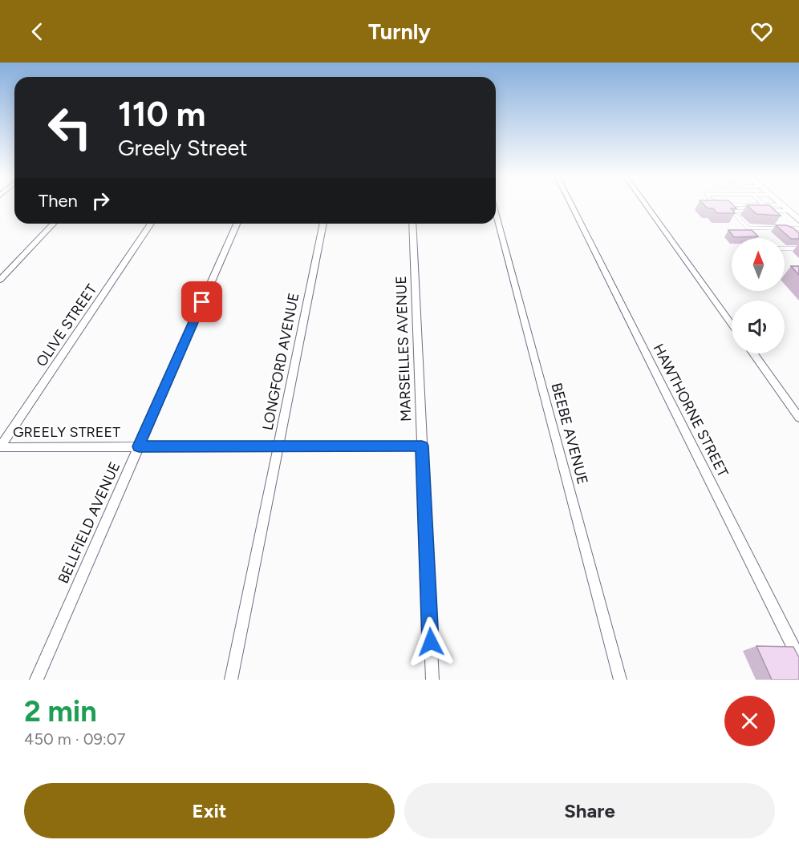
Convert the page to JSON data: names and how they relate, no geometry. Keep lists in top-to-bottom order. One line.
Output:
{"streets":{"street":["OLIVE STREET","MARSEILLES AVENUE","LONGFORD AVENUE","HAWTHORNE STREET","GREELY STREET","BEEBE AVENUE","BELLFIELD AVENUE"]},"crossings":[["OLIVE STREET","GREELY STREET"],["MARSEILLES AVENUE","GREELY STREET"],["LONGFORD AVENUE","GREELY STREET"],["GREELY STREET","BELLFIELD AVENUE"]],"north":"top","page":{"header":"Turnly","turn":["110 m","Greely Street"],"then":"Then","heading":["2 min","450 m · 09:07"],"buttons":["Exit","Share"]}}
